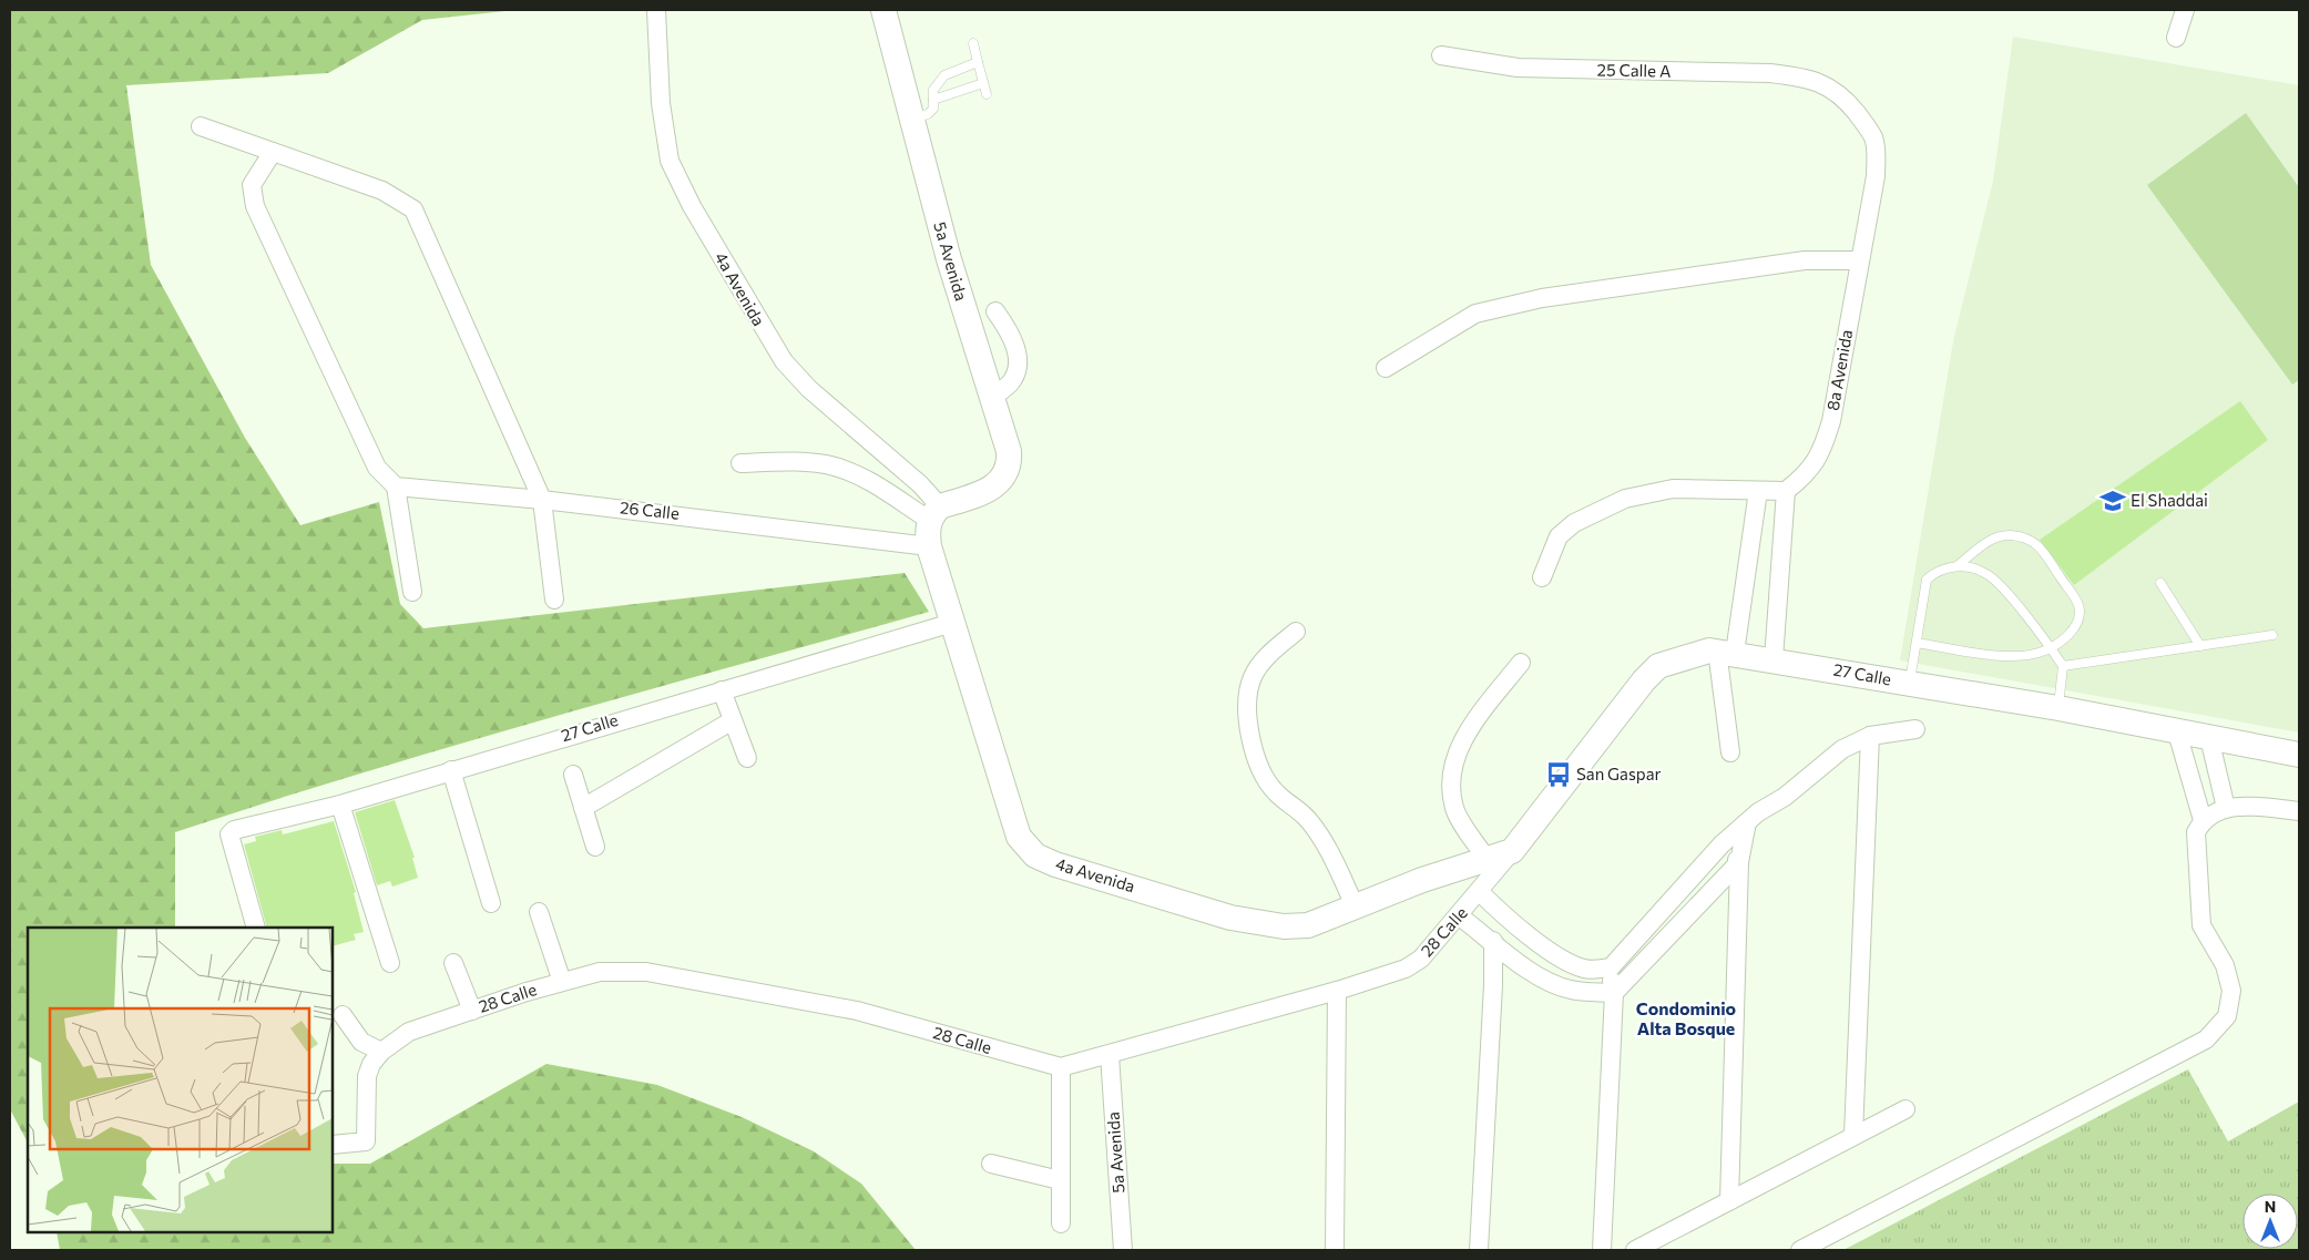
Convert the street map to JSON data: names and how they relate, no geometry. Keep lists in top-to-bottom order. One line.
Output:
{"streets":{"street":["25 Calle A","5a Avenida","4a Avenida","8a Avenida","26 Calle","27 Calle","28 Calle"]},"crossings":[["25 Calle A","8a Avenida"],["5a Avenida","4a Avenida"],["5a Avenida","28 Calle"],["4a Avenida","26 Calle"],["4a Avenida","27 Calle"],["4a Avenida","28 Calle"],["27 Calle","28 Calle"]],"districts":["Condominio Alta Bosque"],"places":{"school or university":["El Shaddai"],"bus stop":["San Gaspar"]},"north":"top"}
